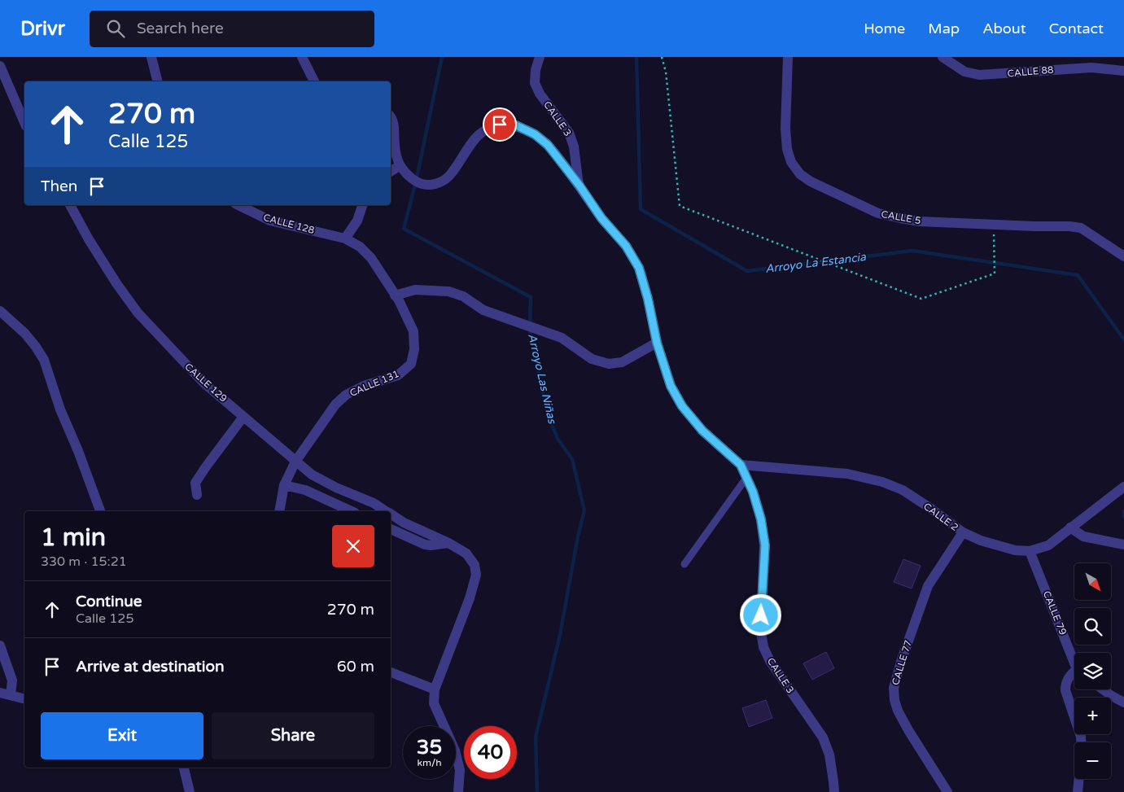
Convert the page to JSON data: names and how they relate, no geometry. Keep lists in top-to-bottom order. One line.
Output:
{"streets":{"street":["CALLE 88","CALLE 3","CALLE 5","CALLE 128","CALLE 129","CALLE 131","CALLE 2","CALLE 79","CALLE 77"]},"crossings":[["CALLE 3","CALLE 2"],["CALLE 128","CALLE 131"],["CALLE 129","CALLE 131"],["CALLE 2","CALLE 79"],["CALLE 2","CALLE 77"]],"water":["Arroyo La Estancia","Arroyo Las Niñas"],"north":"bottom right","page":{"header":"Drivr","search":"Search here","nav":["Home","Map","About","Contact"],"turn":["270 m","Calle 125"],"then":"Then","heading":["1 min","330 m · 15:21"],"map_buttons":["+","−"],"list":[{"name":"Continue","note":"Calle 125","value":"270 m"},{"name":"Arrive at destination","value":"60 m"}],"buttons":["Exit","Share"],"speed":"35 km/h","limit":"40"}}
